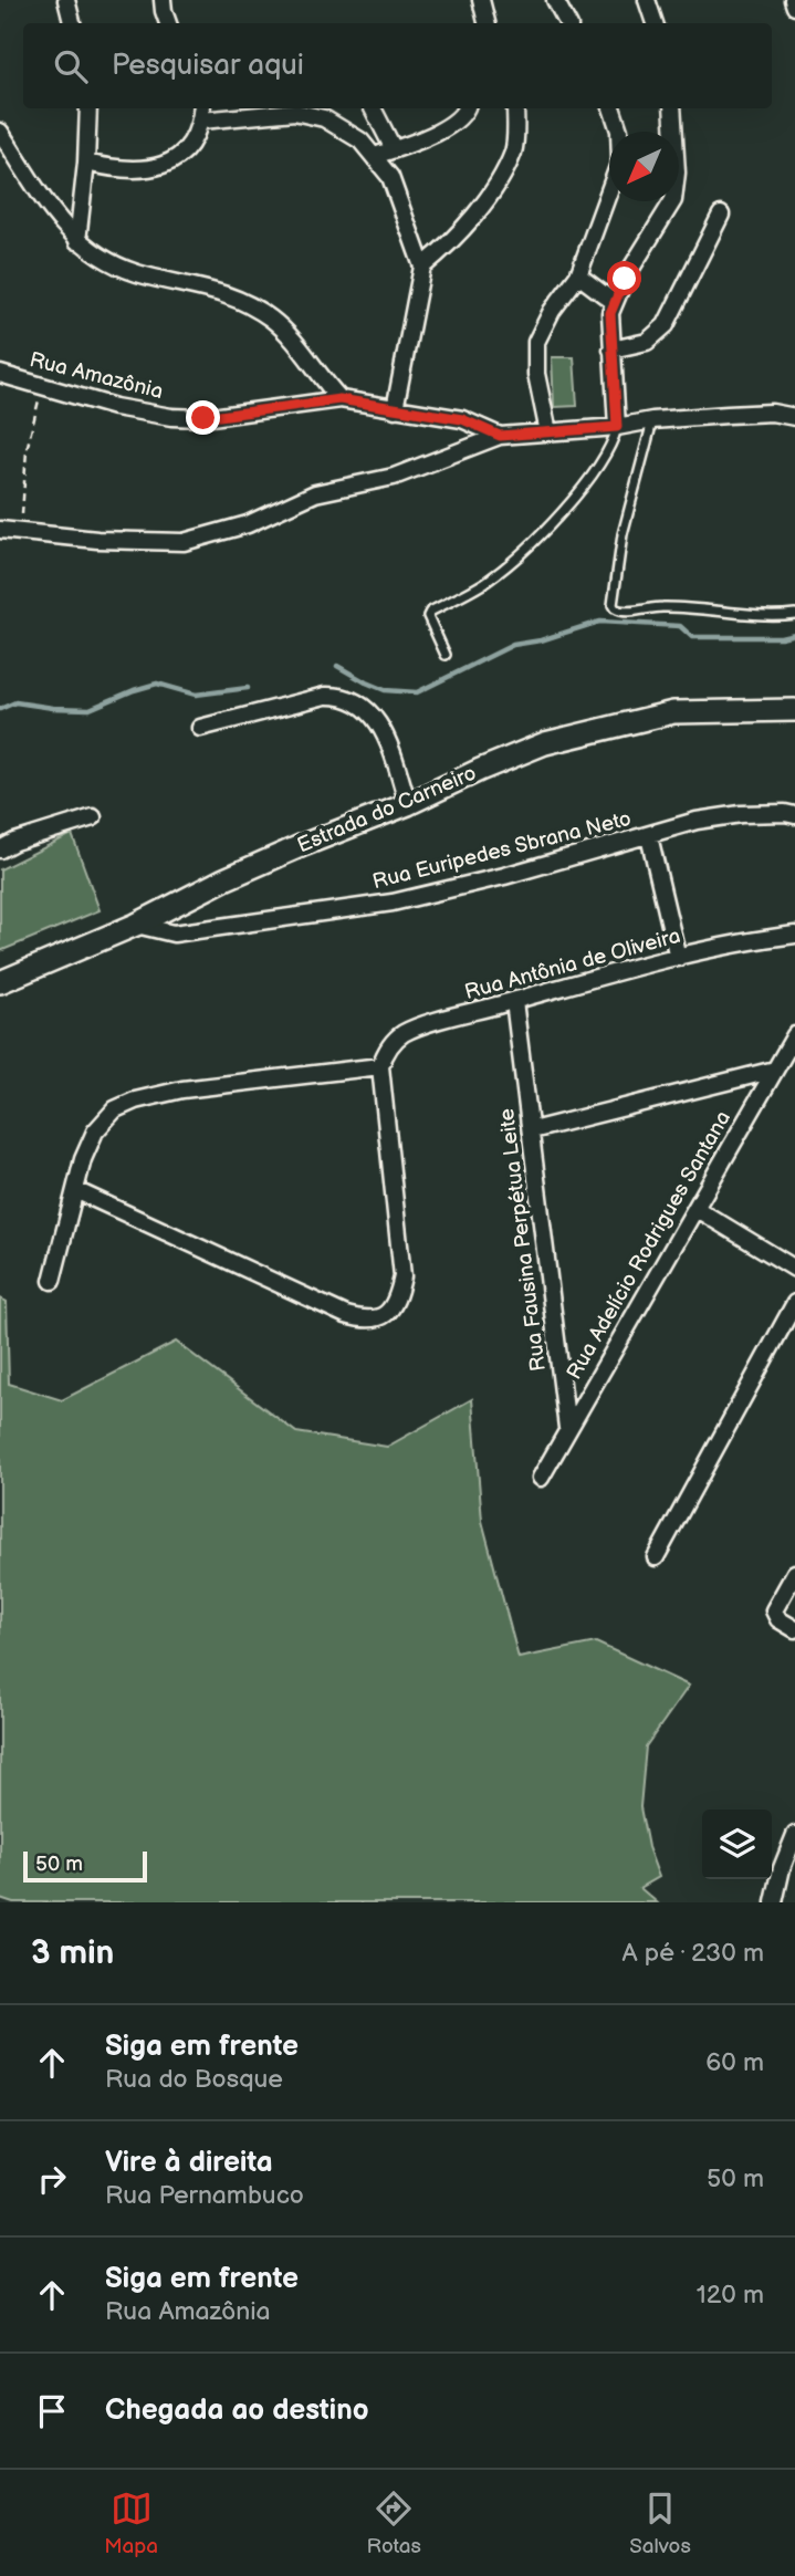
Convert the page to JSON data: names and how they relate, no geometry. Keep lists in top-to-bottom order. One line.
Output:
{"streets":{"street":["Rua Amazônia","Estrada do Carneiro","Rua Euripedes Sbrana Neto","Rua Antônia de Oliveira","Rua Fausina Perpétua Leite","Rua Adelício Rodrigues Santana"]},"crossings":[["Estrada do Carneiro","Rua Euripedes Sbrana Neto"],["Rua Antônia de Oliveira","Rua Fausina Perpétua Leite"],["Rua Fausina Perpétua Leite","Rua Adelício Rodrigues Santana"]],"scale_bar":"50 m","north":"bottom left","page":{"search":"Pesquisar aqui","scale":"50 m","heading":["3 min","A pé · 230 m"],"list":[["Siga em frente","Rua do Bosque","60 m"],["Vire à direita","Rua Pernambuco","50 m"],["Siga em frente","Rua Amazônia","120 m"],"Chegada ao destino"],"nav":["Mapa","Rotas","Salvos"]}}
